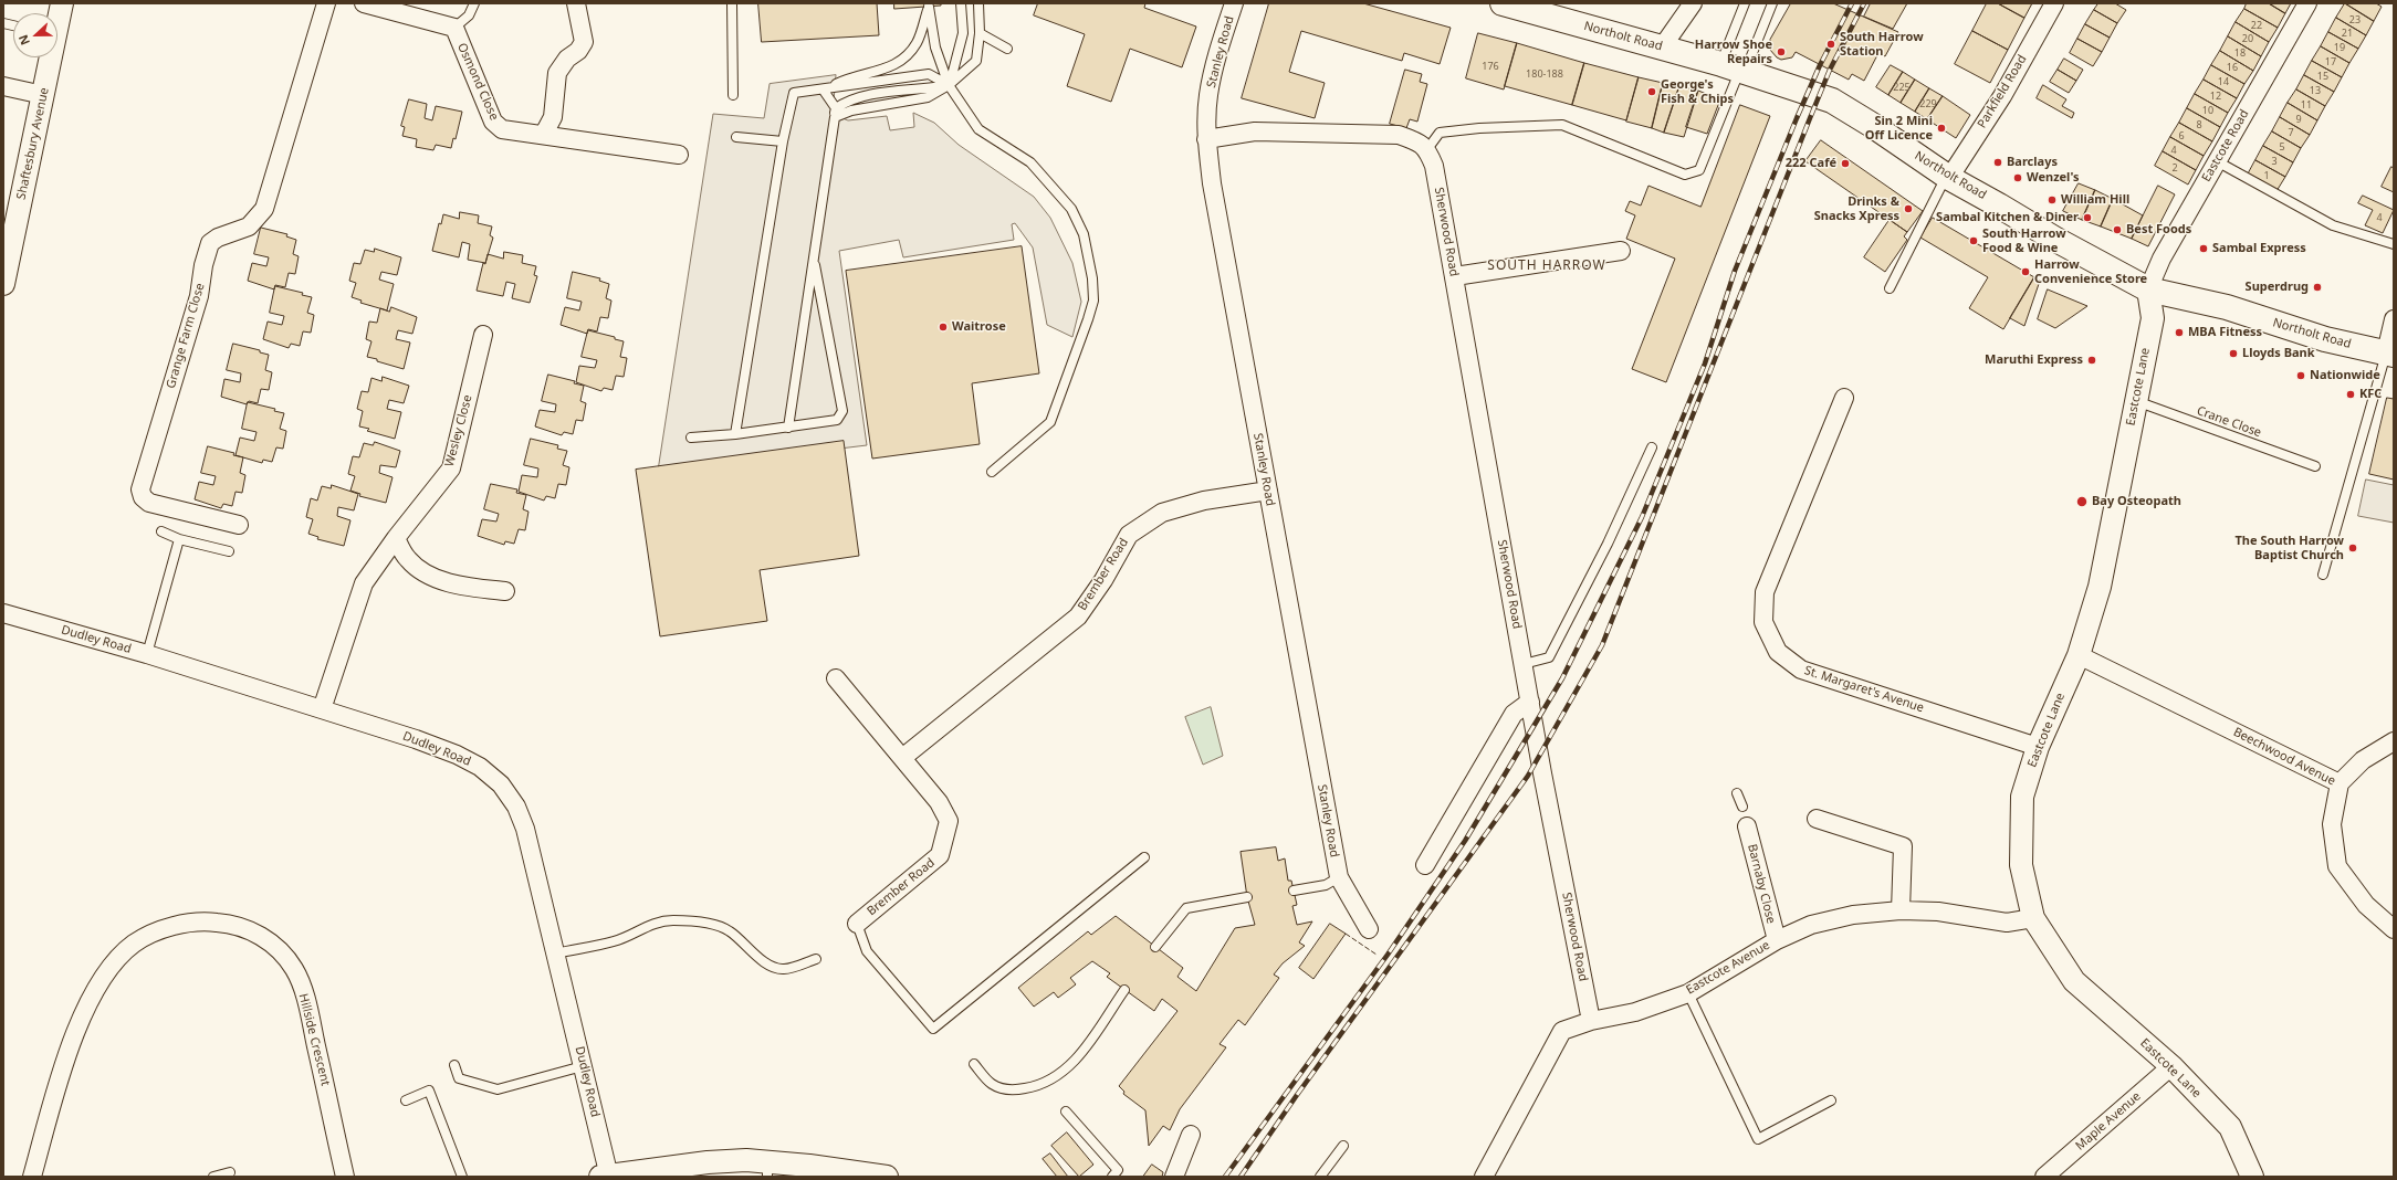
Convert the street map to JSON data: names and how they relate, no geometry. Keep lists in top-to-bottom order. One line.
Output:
{"streets":{"main road":["Northolt Road"],"street":["Stanley Road","Osmond Close","Parkfield Road","Shaftesbury Avenue","Eastcote Road","Sherwood Road","Grange Farm Close","Eastcote Lane","Wesley Close","Brember Road","Dudley Road","St. Margaret's Avenue","Beechwood Avenue","Barnaby Close","Eastcote Avenue","Hillside Crescent","Maple Avenue"],"lane":["Crane Close"]},"crossings":[["Northolt Road","Parkfield Road"],["Northolt Road","Eastcote Road"],["Northolt Road","Eastcote Lane"],["Stanley Road","Brember Road"],["Eastcote Road","Eastcote Lane"],["Sherwood Road","Eastcote Avenue"],["Eastcote Lane","Crane Close"],["Eastcote Lane","St. Margaret's Avenue"],["Eastcote Lane","Beechwood Avenue"],["Eastcote Lane","Eastcote Avenue"],["Eastcote Lane","Maple Avenue"],["Wesley Close","Dudley Road"],["Barnaby Close","Eastcote Avenue"]],"districts":["SOUTH HARROW"],"places":["South Harrow Station","Harrow Shoe Repairs","George's Fish & Chips","Sin 2 Mini Off Licence","Barclays","222 Café","Wenzel's","William Hill","Drinks & Snacks Xpress","Sambal Kitchen & Diner","Best Foods","South Harrow Food & Wine","Sambal Express","Harrow Convenience Store","Superdrug","Waitrose","MBA Fitness","Lloyds Bank","Maruthi Express","Nationwide","KFC","Bay Osteopath","The South Harrow Baptist Church"],"house_numbers":["23","22","21","20","19","18","17","176","16","180-188","15","14","225","13","12","229","11","10","9","8","7","6","5","4","3","2","1","4"],"north":"left"}
